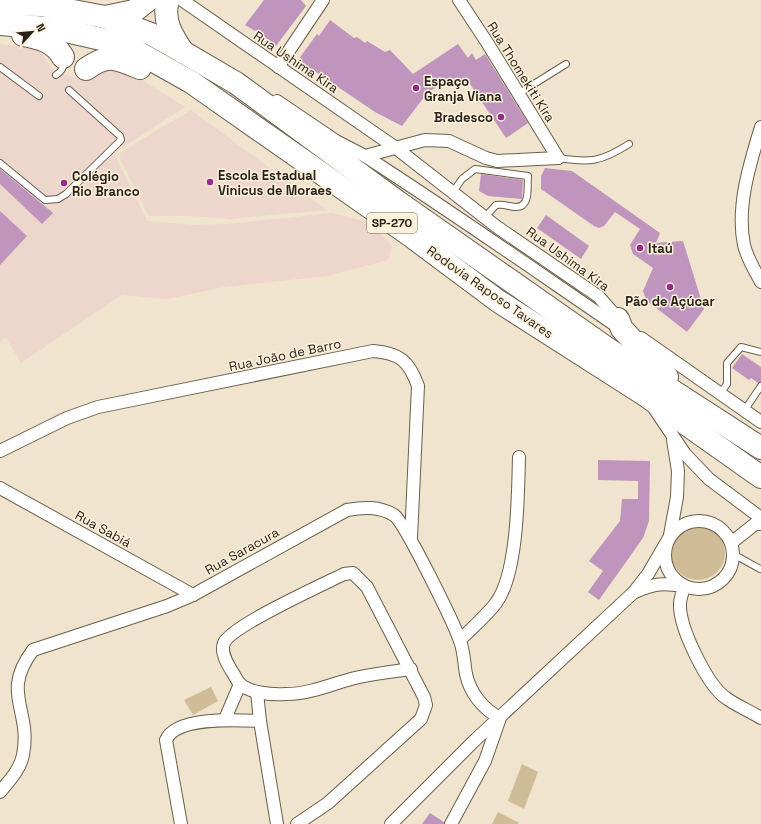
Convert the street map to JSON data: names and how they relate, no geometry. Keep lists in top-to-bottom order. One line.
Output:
{"streets":{"highway":["SP-270","Rodovia Raposo Tavares"],"street":["Rua Ushima Kira","Rua Thomekiti Kira","Rua João de Barro","Rua Sabiá","Rua Saracura"]},"crossings":[["Rua João de Barro","Rua Saracura"],["Rua Sabiá","Rua Saracura"]],"places":["Espaço Granja Viana","Bradesco","Escola Estadual Vinicus de Moraes","Colégio Rio Branco","Itaú","Pão de Açúcar"],"north":"top right"}
